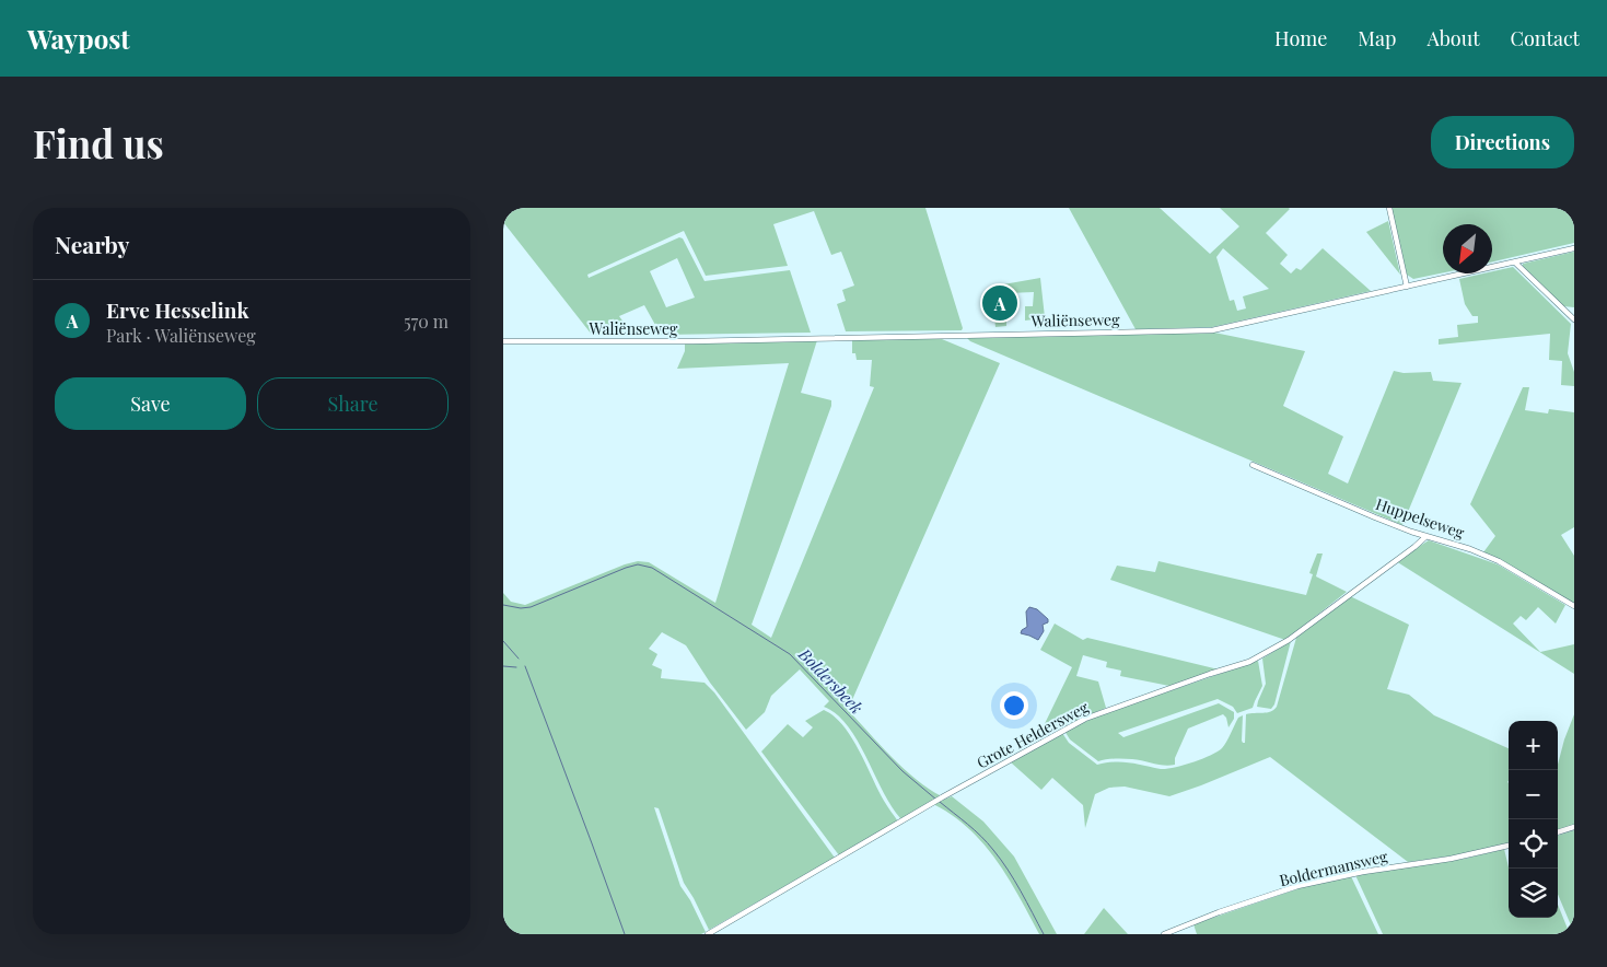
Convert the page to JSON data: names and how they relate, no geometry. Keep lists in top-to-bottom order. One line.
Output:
{"streets":{"street":["Waliënseweg","Huppelseweg","Grote Heldersweg","Boldermansweg"]},"crossings":[["Huppelseweg","Grote Heldersweg"]],"water":["Boldersbeek"],"north":"bottom left","page":{"header":"Waypost","nav":["Home","Map","About","Contact"],"buttons":["Directions",["Save","Share"]],"title":"Find us","heading":"Nearby","list":[{"mark":"A","name":"Erve Hesselink","note":"Park · Waliënseweg","value":"570 m"}],"pins":"A","map_buttons":["+","−"]}}
